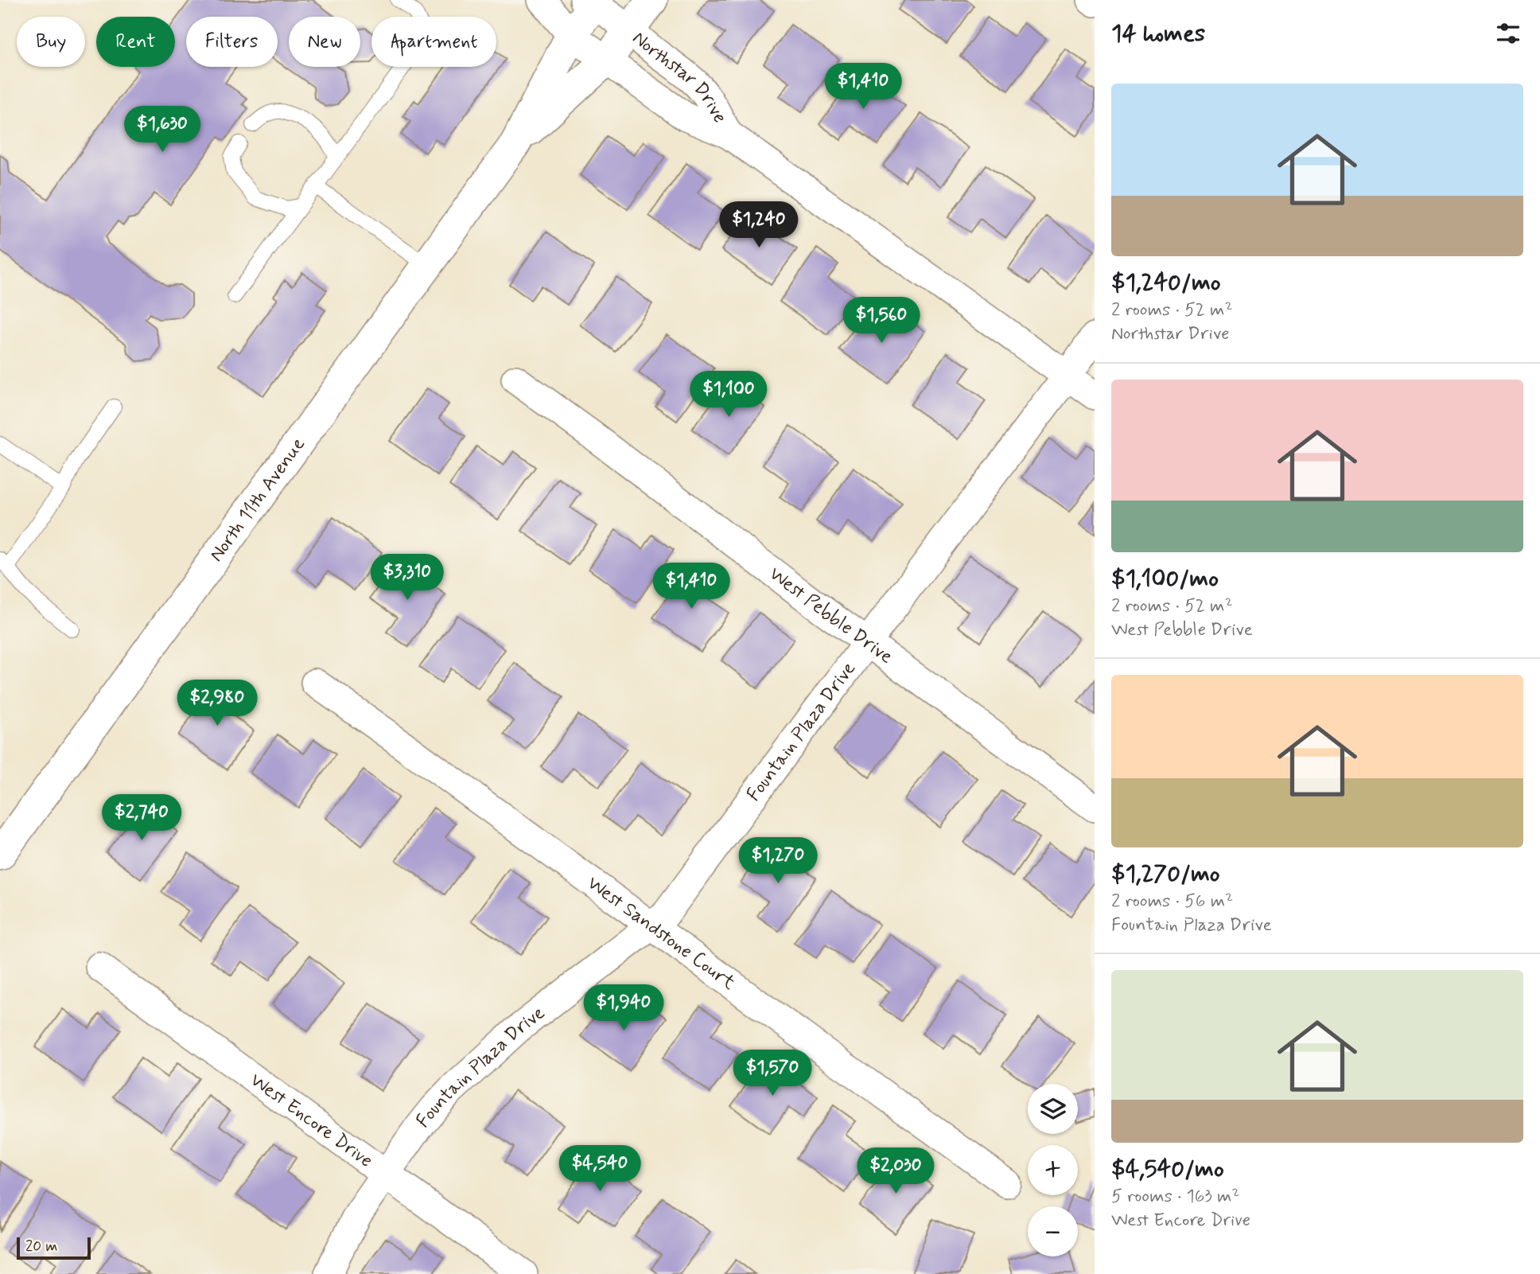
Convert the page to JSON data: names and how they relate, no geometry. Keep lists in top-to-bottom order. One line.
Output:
{"streets":{"main road":["North 11th Avenue"],"street":["Northstar Drive","West Pebble Drive","Fountain Plaza Drive","West Sandstone Court","West Encore Drive"]},"crossings":[["Northstar Drive","North 11th Avenue"],["Northstar Drive","Fountain Plaza Drive"],["West Pebble Drive","Fountain Plaza Drive"],["Fountain Plaza Drive","West Sandstone Court"],["Fountain Plaza Drive","West Encore Drive"]],"scale_bar":"20 m","page":{"heading":"14 homes","chip":["Buy","Rent","Filters","New","Apartment"],"price":["$1,410","$1,630","$1,240","$1,560","$1,100","$3,310","$1,410","$2,980","$2,740","$1,270","$1,940","$1,570","$4,540","$2,030"],"list":[{"name":"$1,240/mo","note":"2 rooms · 52 m² · Northstar Drive"},{"name":"$1,100/mo","note":"2 rooms · 52 m² · West Pebble Drive"},{"name":"$1,270/mo","note":"2 rooms · 56 m² · Fountain Plaza Drive"},{"name":"$4,540/mo","note":"5 rooms · 163 m² · West Encore Drive"}],"map_buttons":["+","−"],"scale":"20 m"}}
